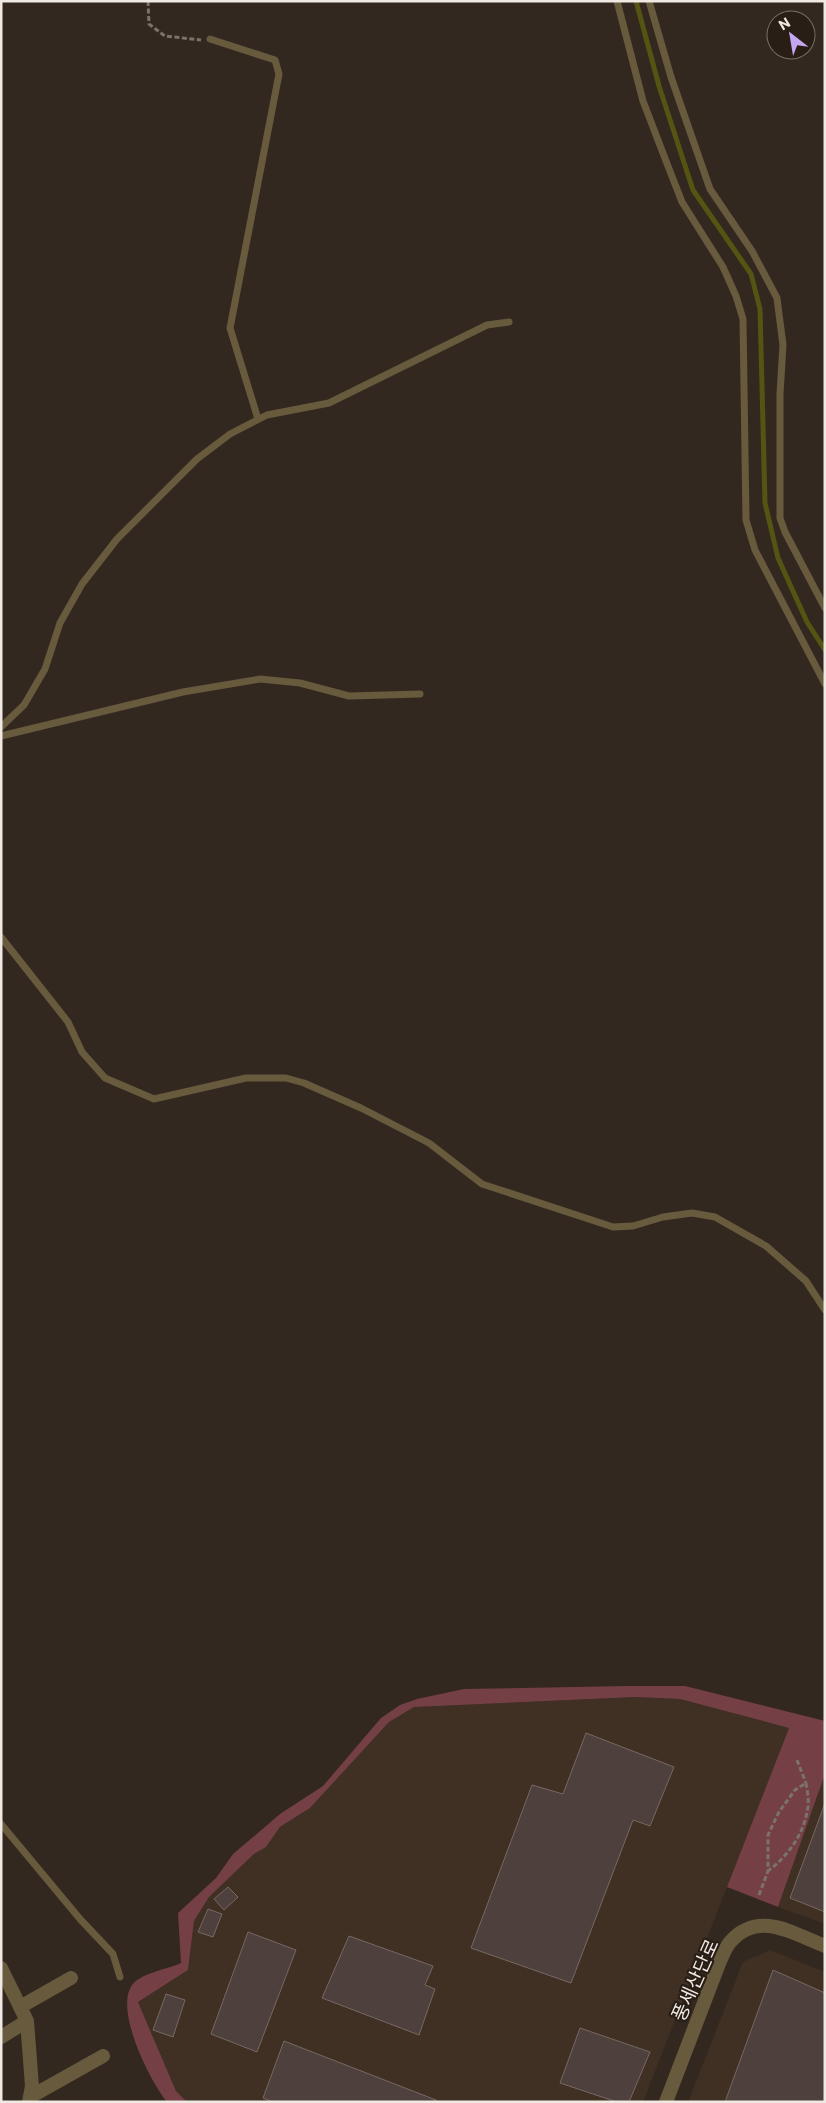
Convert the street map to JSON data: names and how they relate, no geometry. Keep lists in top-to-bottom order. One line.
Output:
{"streets":{"street":["풍세산단로"]},"north":"top left"}
